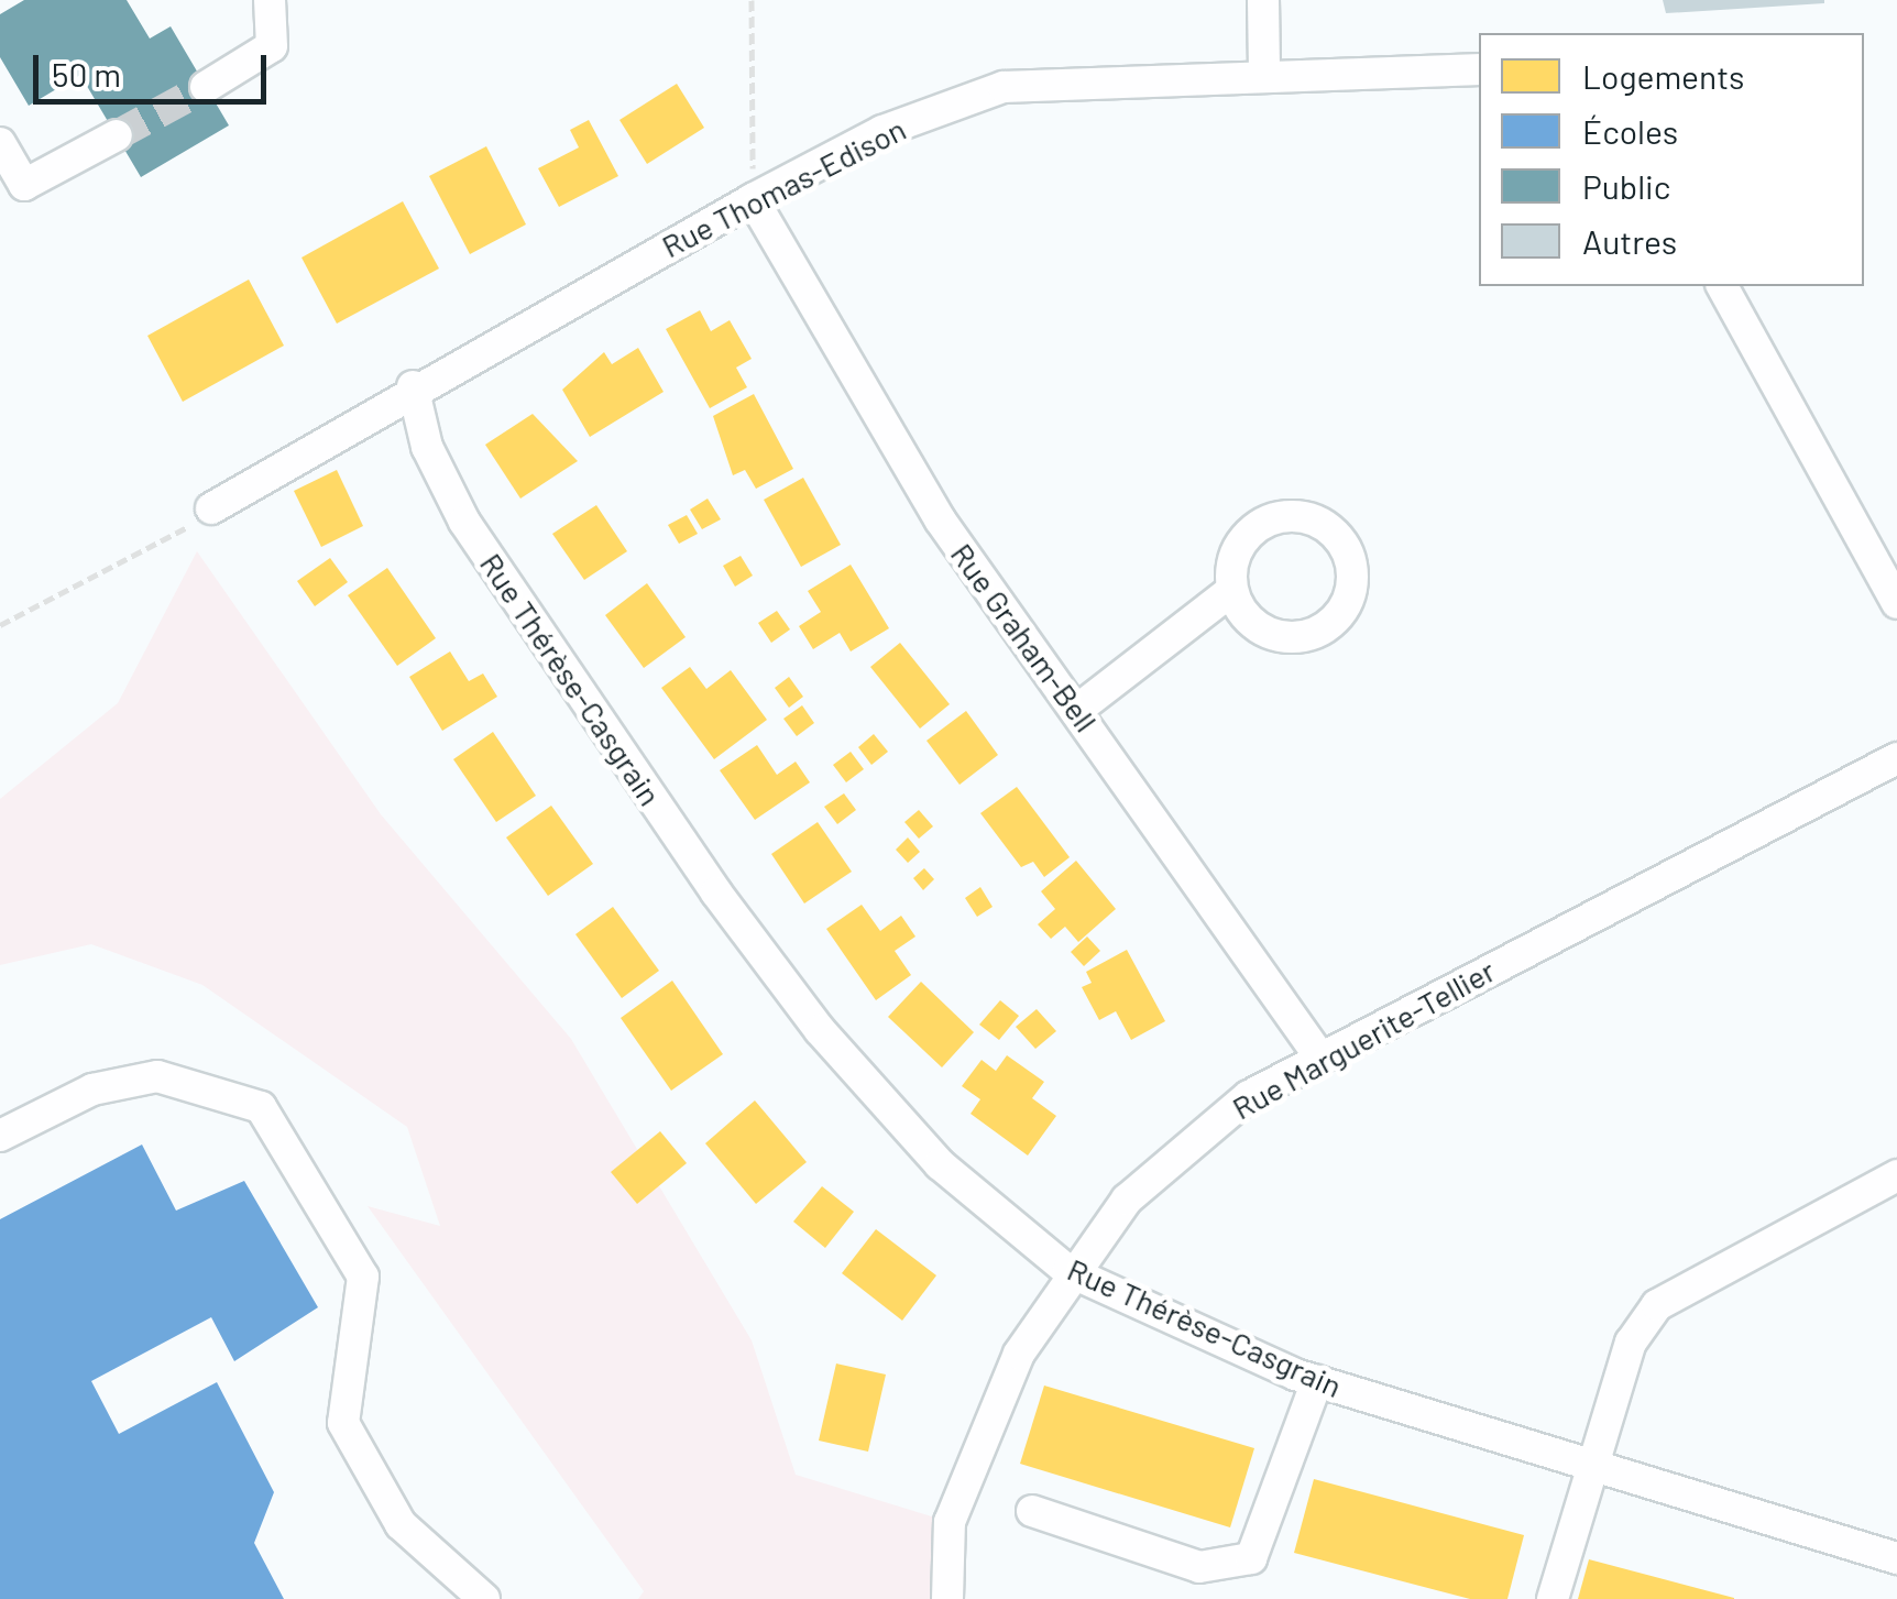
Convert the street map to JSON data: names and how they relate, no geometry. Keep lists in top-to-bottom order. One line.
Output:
{"streets":{"street":["Rue Thomas-Edison","Rue Graham-Bell","Rue Thérèse-Casgrain","Rue Marguerite-Tellier"]},"crossings":[["Rue Thomas-Edison","Rue Graham-Bell"],["Rue Thomas-Edison","Rue Thérèse-Casgrain"],["Rue Graham-Bell","Rue Marguerite-Tellier"],["Rue Thérèse-Casgrain","Rue Marguerite-Tellier"]],"legend":["Logements","Écoles","Public","Autres"],"scale_bar":"50 m"}
